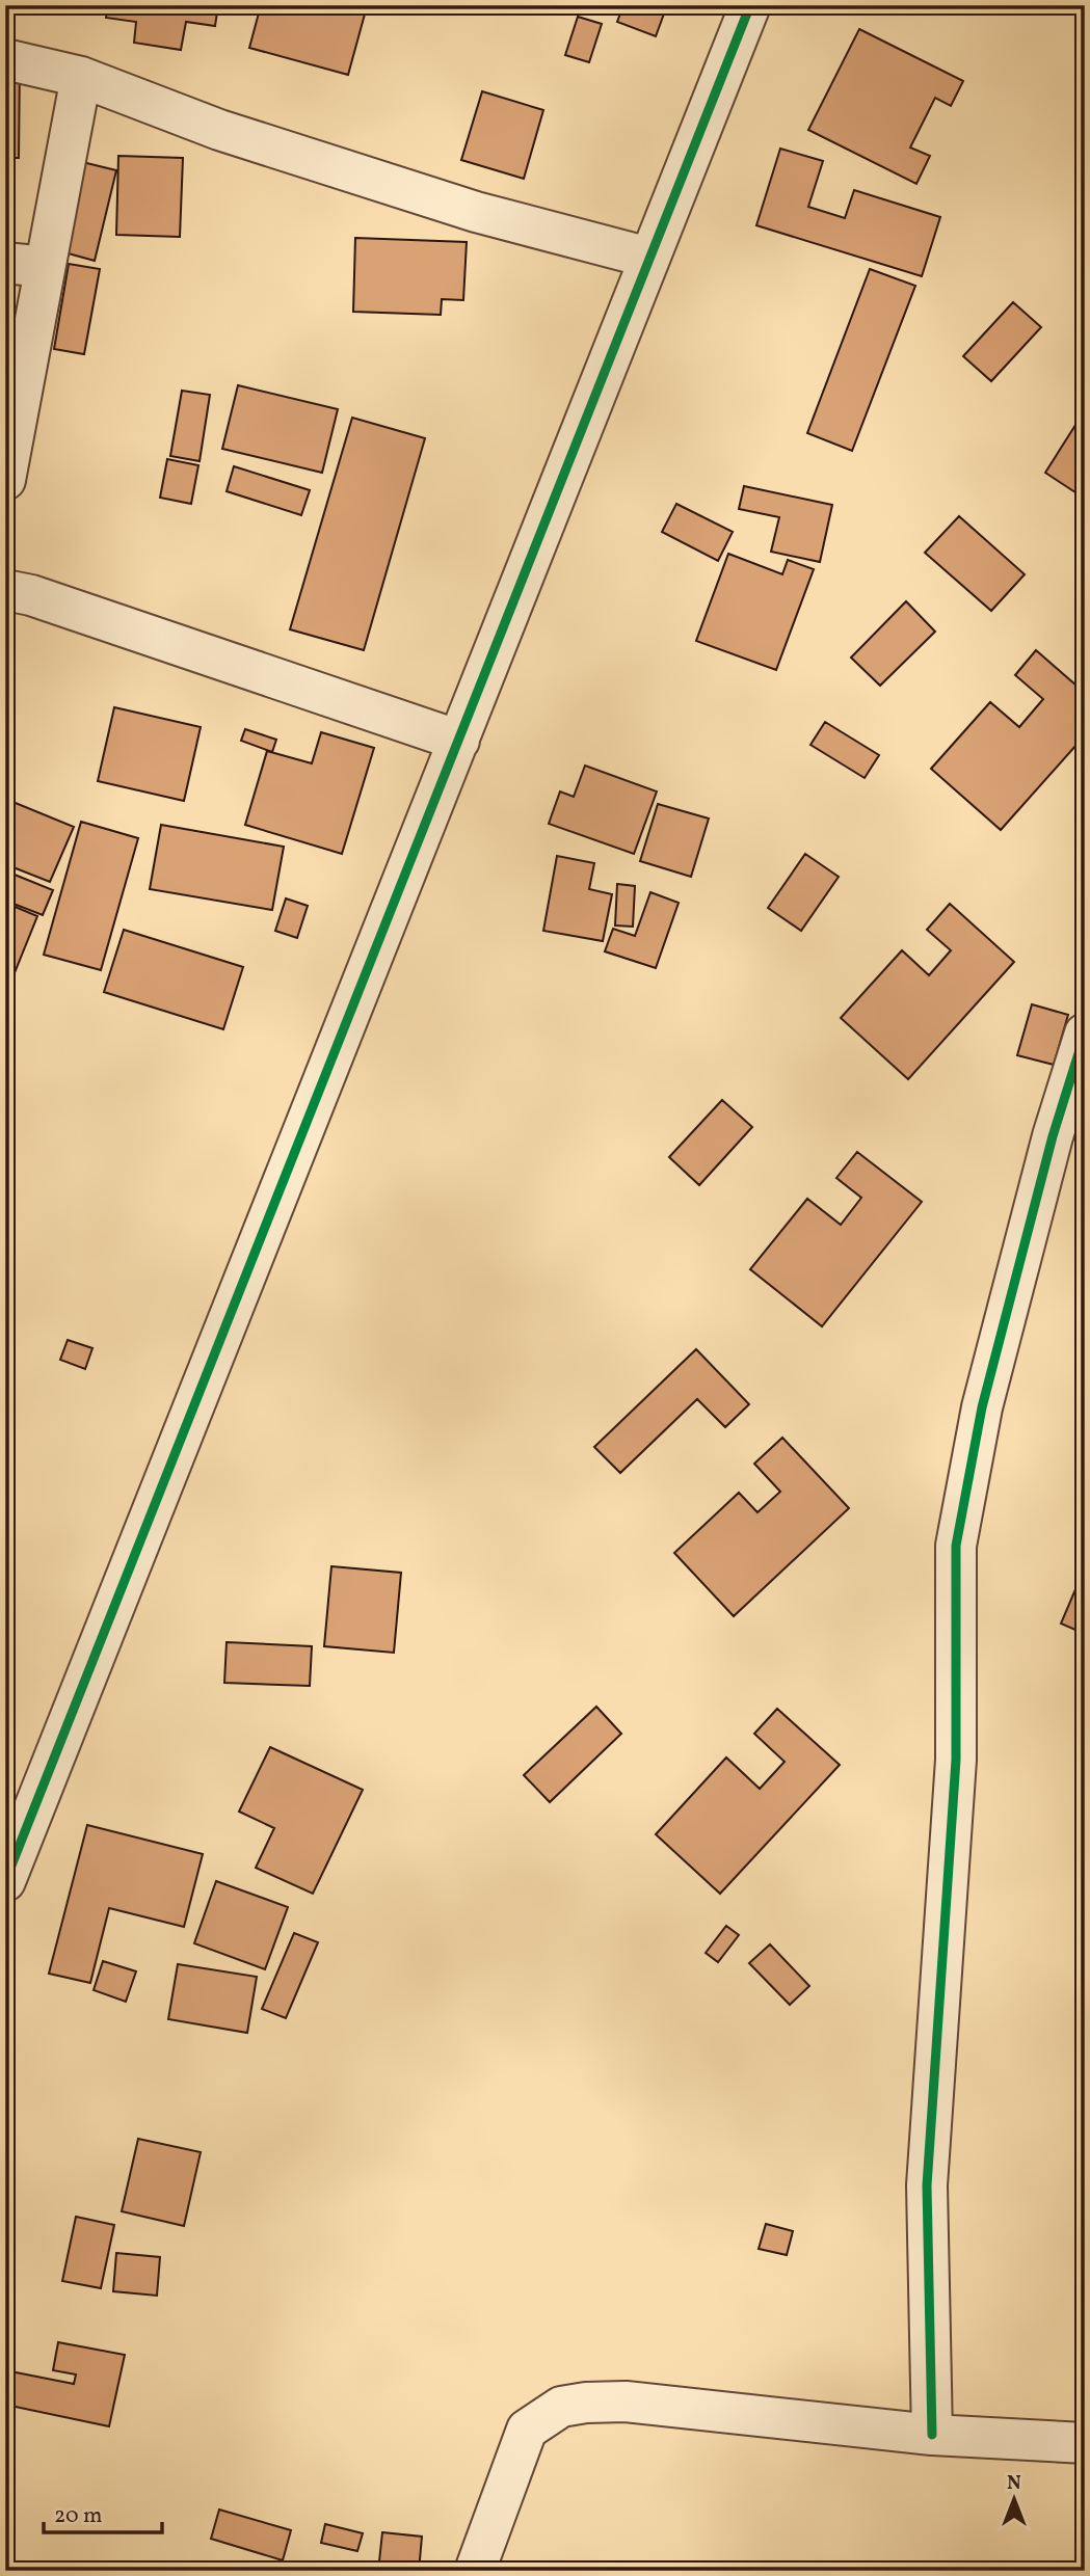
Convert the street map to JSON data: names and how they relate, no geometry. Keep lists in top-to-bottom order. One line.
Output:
{"scale_bar":"20 m","north":"top"}
